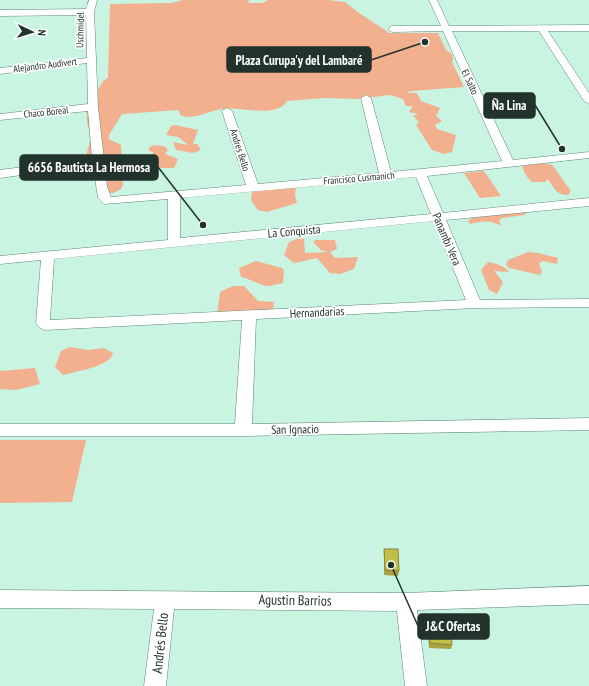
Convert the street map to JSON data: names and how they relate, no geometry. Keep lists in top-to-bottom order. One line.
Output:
{"streets":{"street":["Uschmidel","Alejandro Audivert","El Salto","Chaco Boreal","Andres Bello","Francisco Cusmanich","La Conquista","Panambi Vera","Hernandarias","San Ignacio","Agustin Barrios","Andrés Bello"]},"crossings":[["Uschmidel","Alejandro Audivert"],["Uschmidel","Chaco Boreal"],["Uschmidel","Francisco Cusmanich"],["El Salto","Francisco Cusmanich"],["Andres Bello","Francisco Cusmanich"],["Francisco Cusmanich","Panambi Vera"],["La Conquista","Panambi Vera"],["La Conquista","Hernandarias"],["Panambi Vera","Hernandarias"],["Agustin Barrios","Andrés Bello"]],"places":["Plaza Curupa'y del Lambaré","Ña Lina","6656 Bautista La Hermosa","J&C Ofertas"],"north":"right"}
